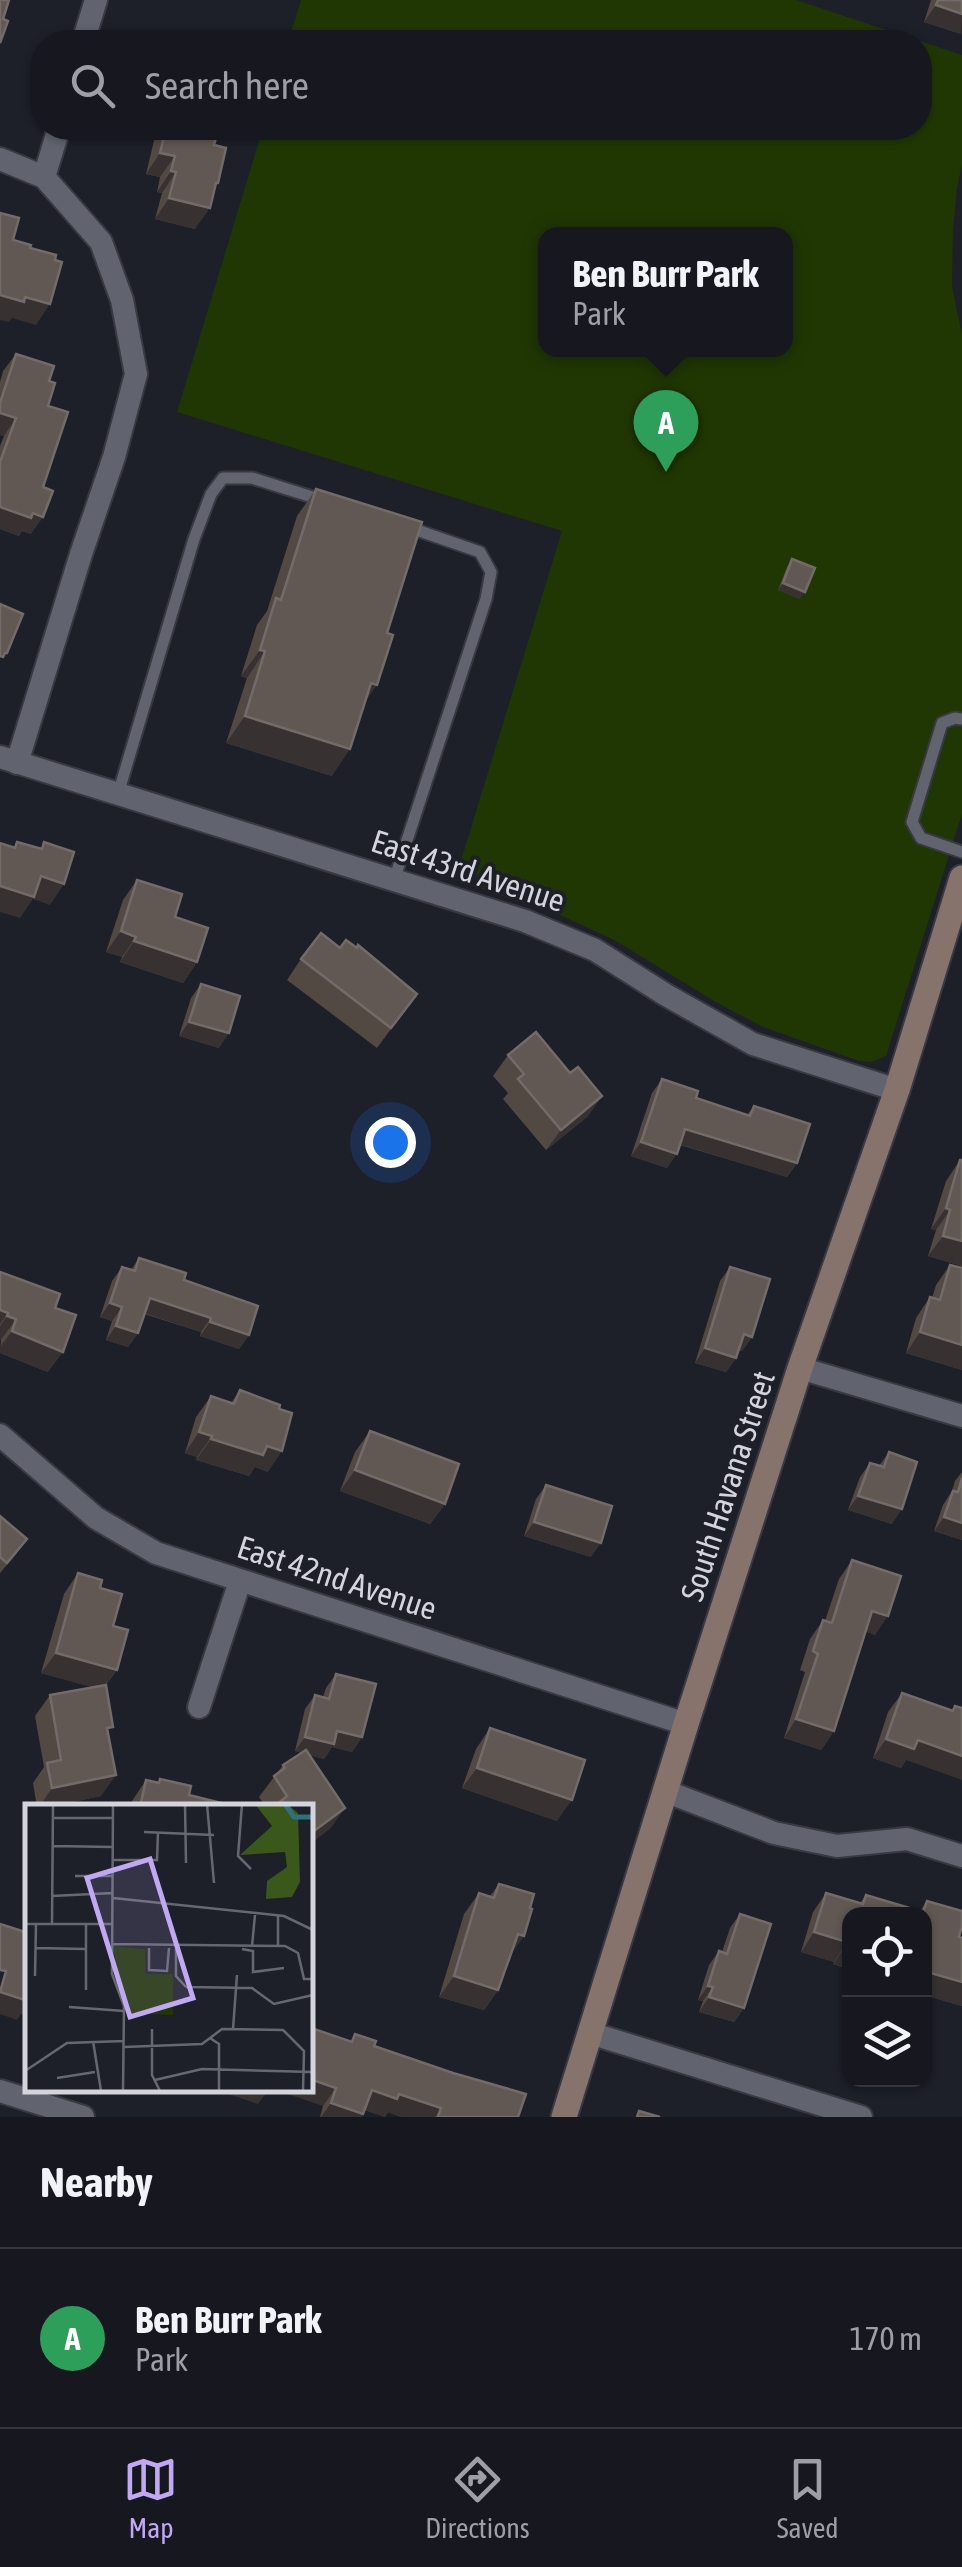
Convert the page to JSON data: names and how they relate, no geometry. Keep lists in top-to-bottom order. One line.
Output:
{"streets":{"street":["East 43rd Avenue","South Havana Street","East 42nd Avenue"]},"crossings":[["East 43rd Avenue","South Havana Street"],["South Havana Street","East 42nd Avenue"]],"page":{"search":"Search here","popup":["Ben Burr Park","Park"],"pins":"A","heading":"Nearby","list":[{"mark":"A","name":"Ben Burr Park","note":"Park","value":"170 m"}],"nav":["Map","Directions","Saved"]}}
